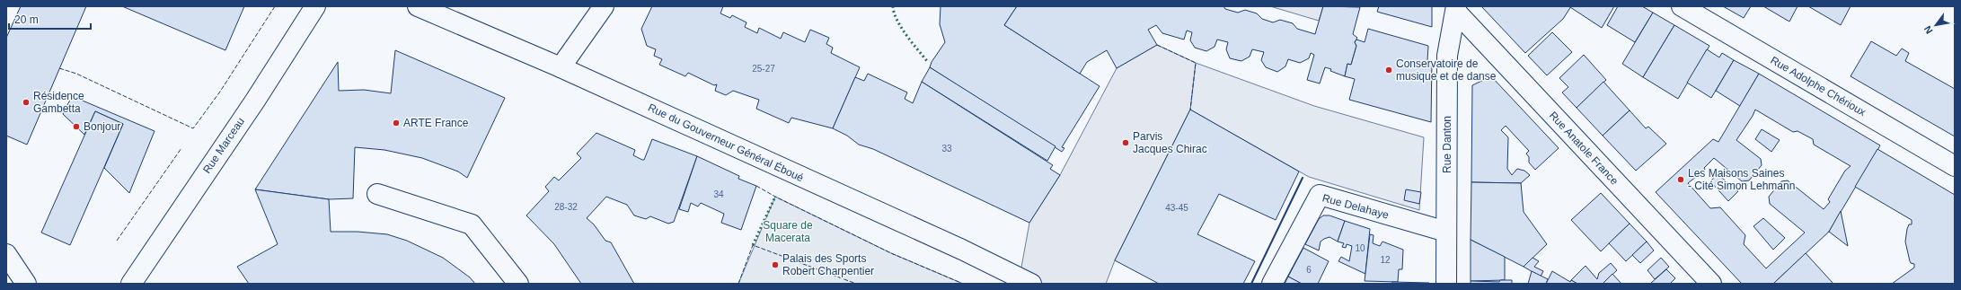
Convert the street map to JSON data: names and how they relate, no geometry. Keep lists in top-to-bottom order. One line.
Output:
{"streets":{"street":["Rue Adolphe Chérioux","Rue du Gouverneur Général Éboué","Rue Danton","Rue Marceau","Rue Anatole France","Rue Delahaye"]},"crossings":[["Rue Danton","Rue Anatole France"],["Rue Danton","Rue Delahaye"]],"parks":["Square de Macerata"],"places":["Conservatoire de musique et de danse","Résidence Gambetta","ARTE France","Bonjour","Parvis Jacques Chirac","Les Maisons Saines - Cité Simon Lehmann","Palais des Sports Robert Charpentier"],"house_numbers":["25-27","33","34","28-32","43-45","10","12","6"],"scale_bar":"20 m","north":"bottom left"}
